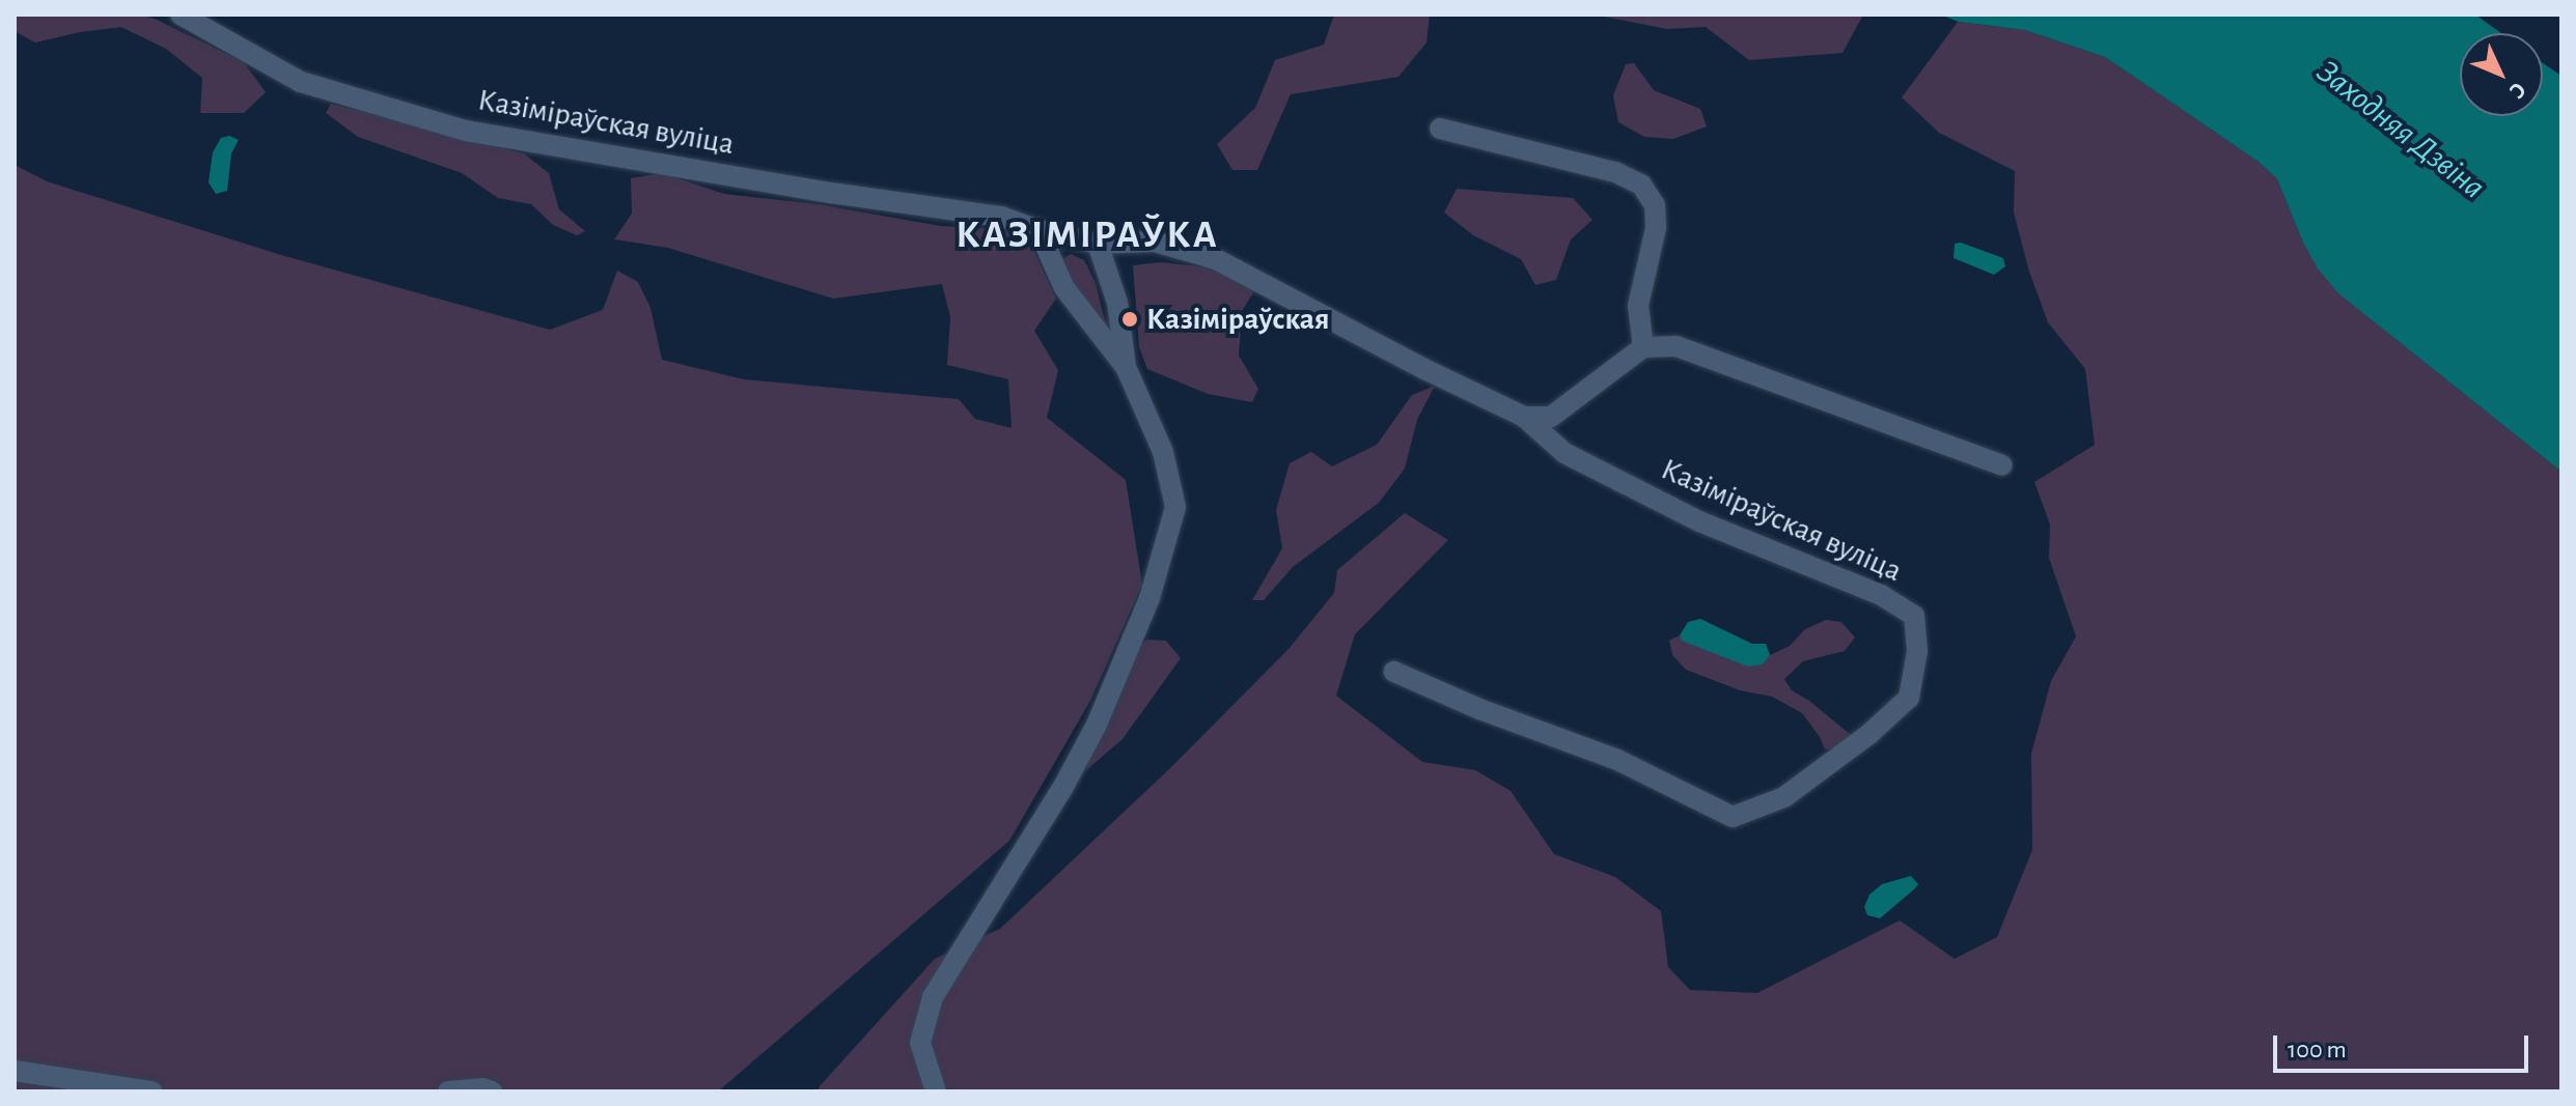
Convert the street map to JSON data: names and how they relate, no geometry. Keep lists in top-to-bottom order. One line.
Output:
{"streets":{"street":["Казіміраўская вуліца"]},"districts":["КАЗІМІРАЎКА"],"water":["Заходняя Дзвіна"],"places":["Казіміраўская"],"scale_bar":"100 m","north":"bottom right"}
